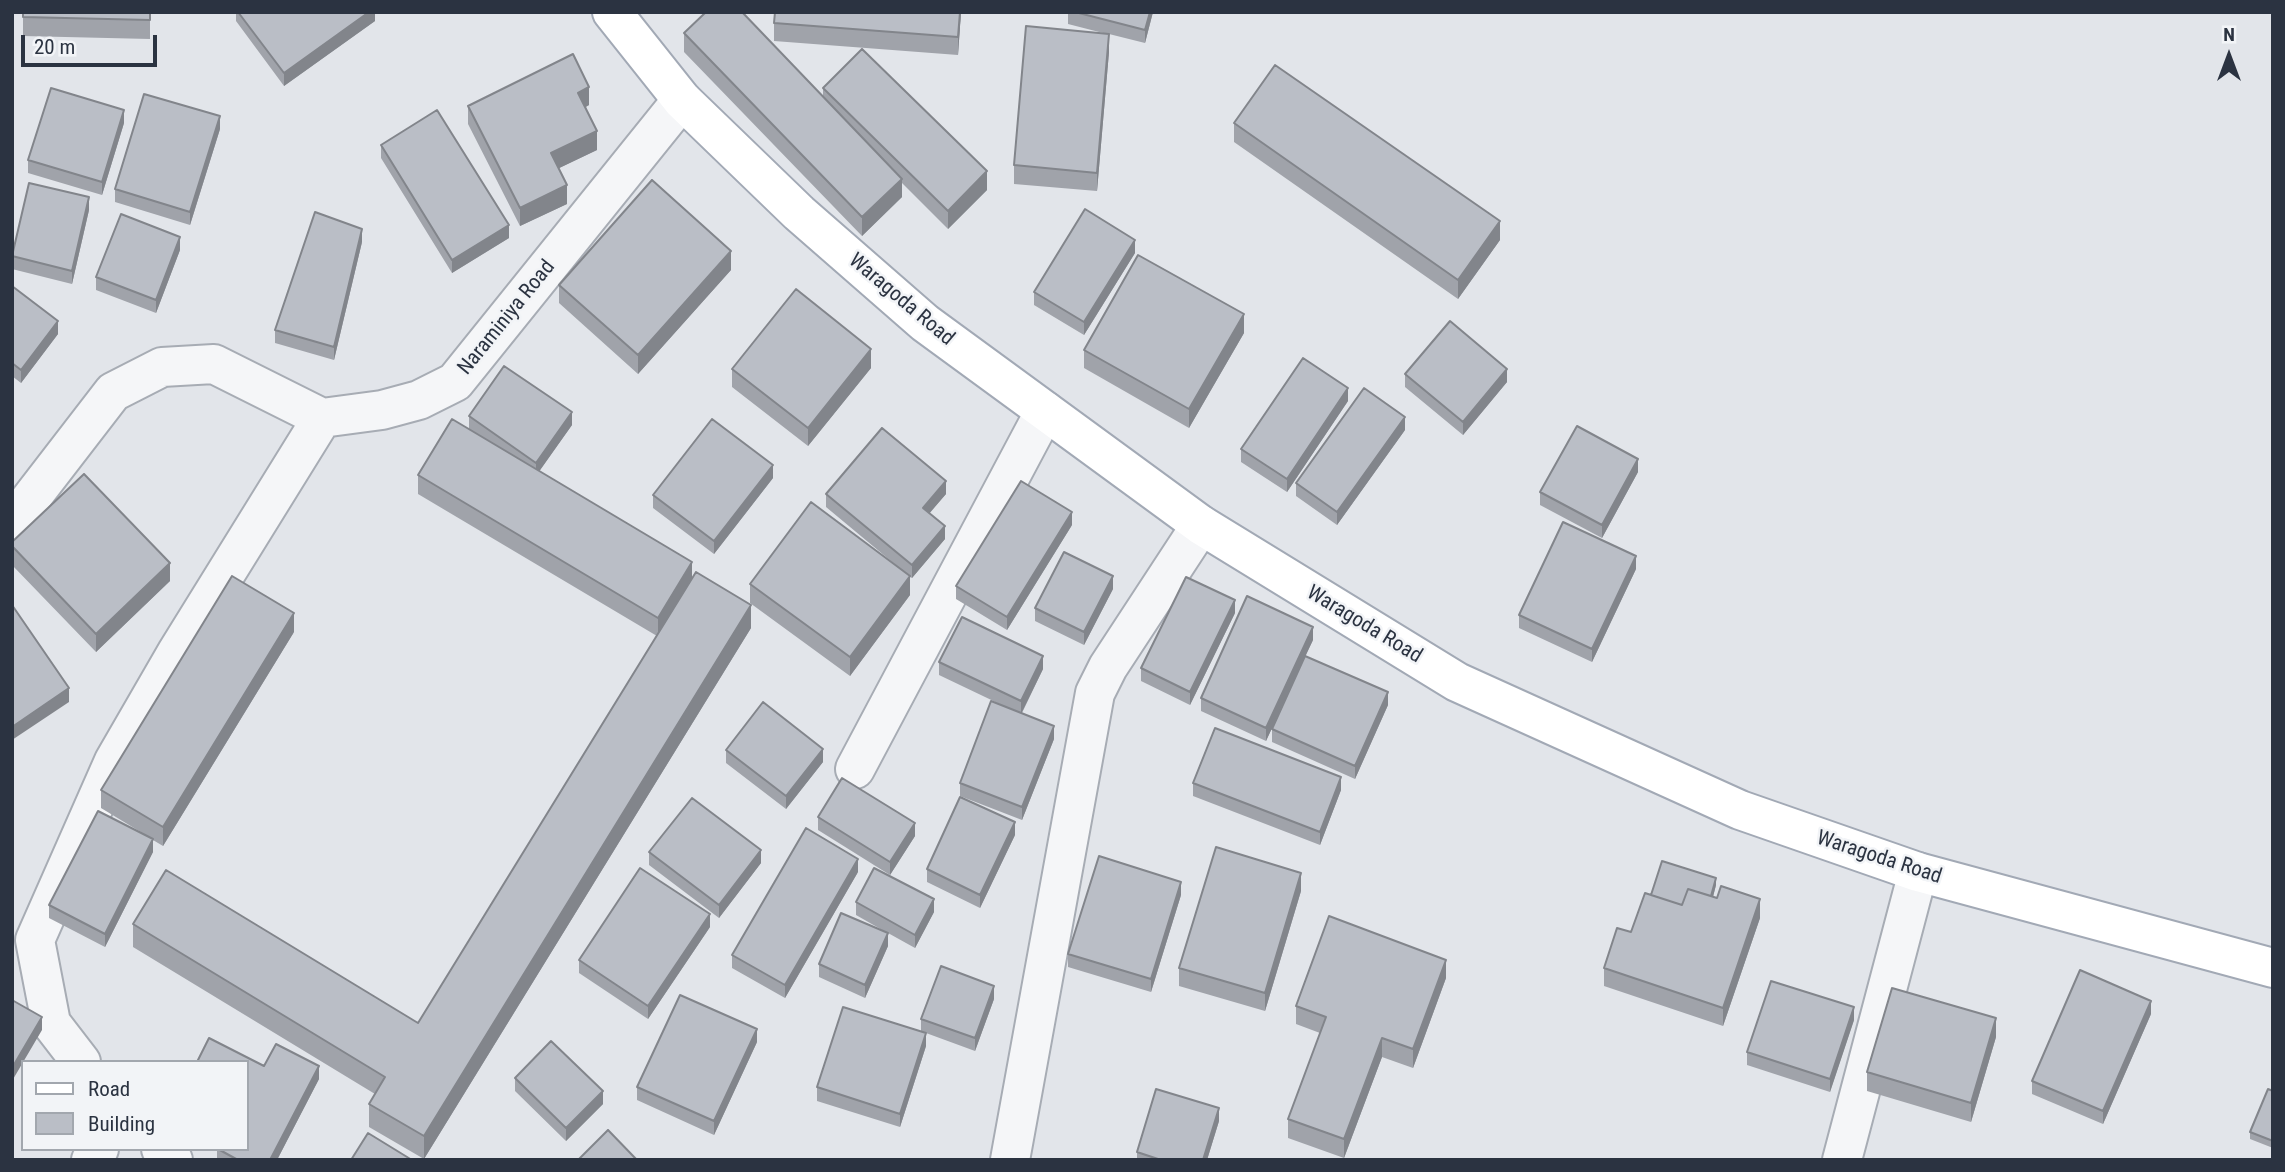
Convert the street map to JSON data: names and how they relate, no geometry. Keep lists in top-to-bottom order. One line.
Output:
{"streets":{"main road":["Waragoda Road"],"street":["Naraminiya Road"]},"crossings":[["Waragoda Road","Naraminiya Road"]],"legend":["Road","Building"],"scale_bar":"20 m","north":"top"}
